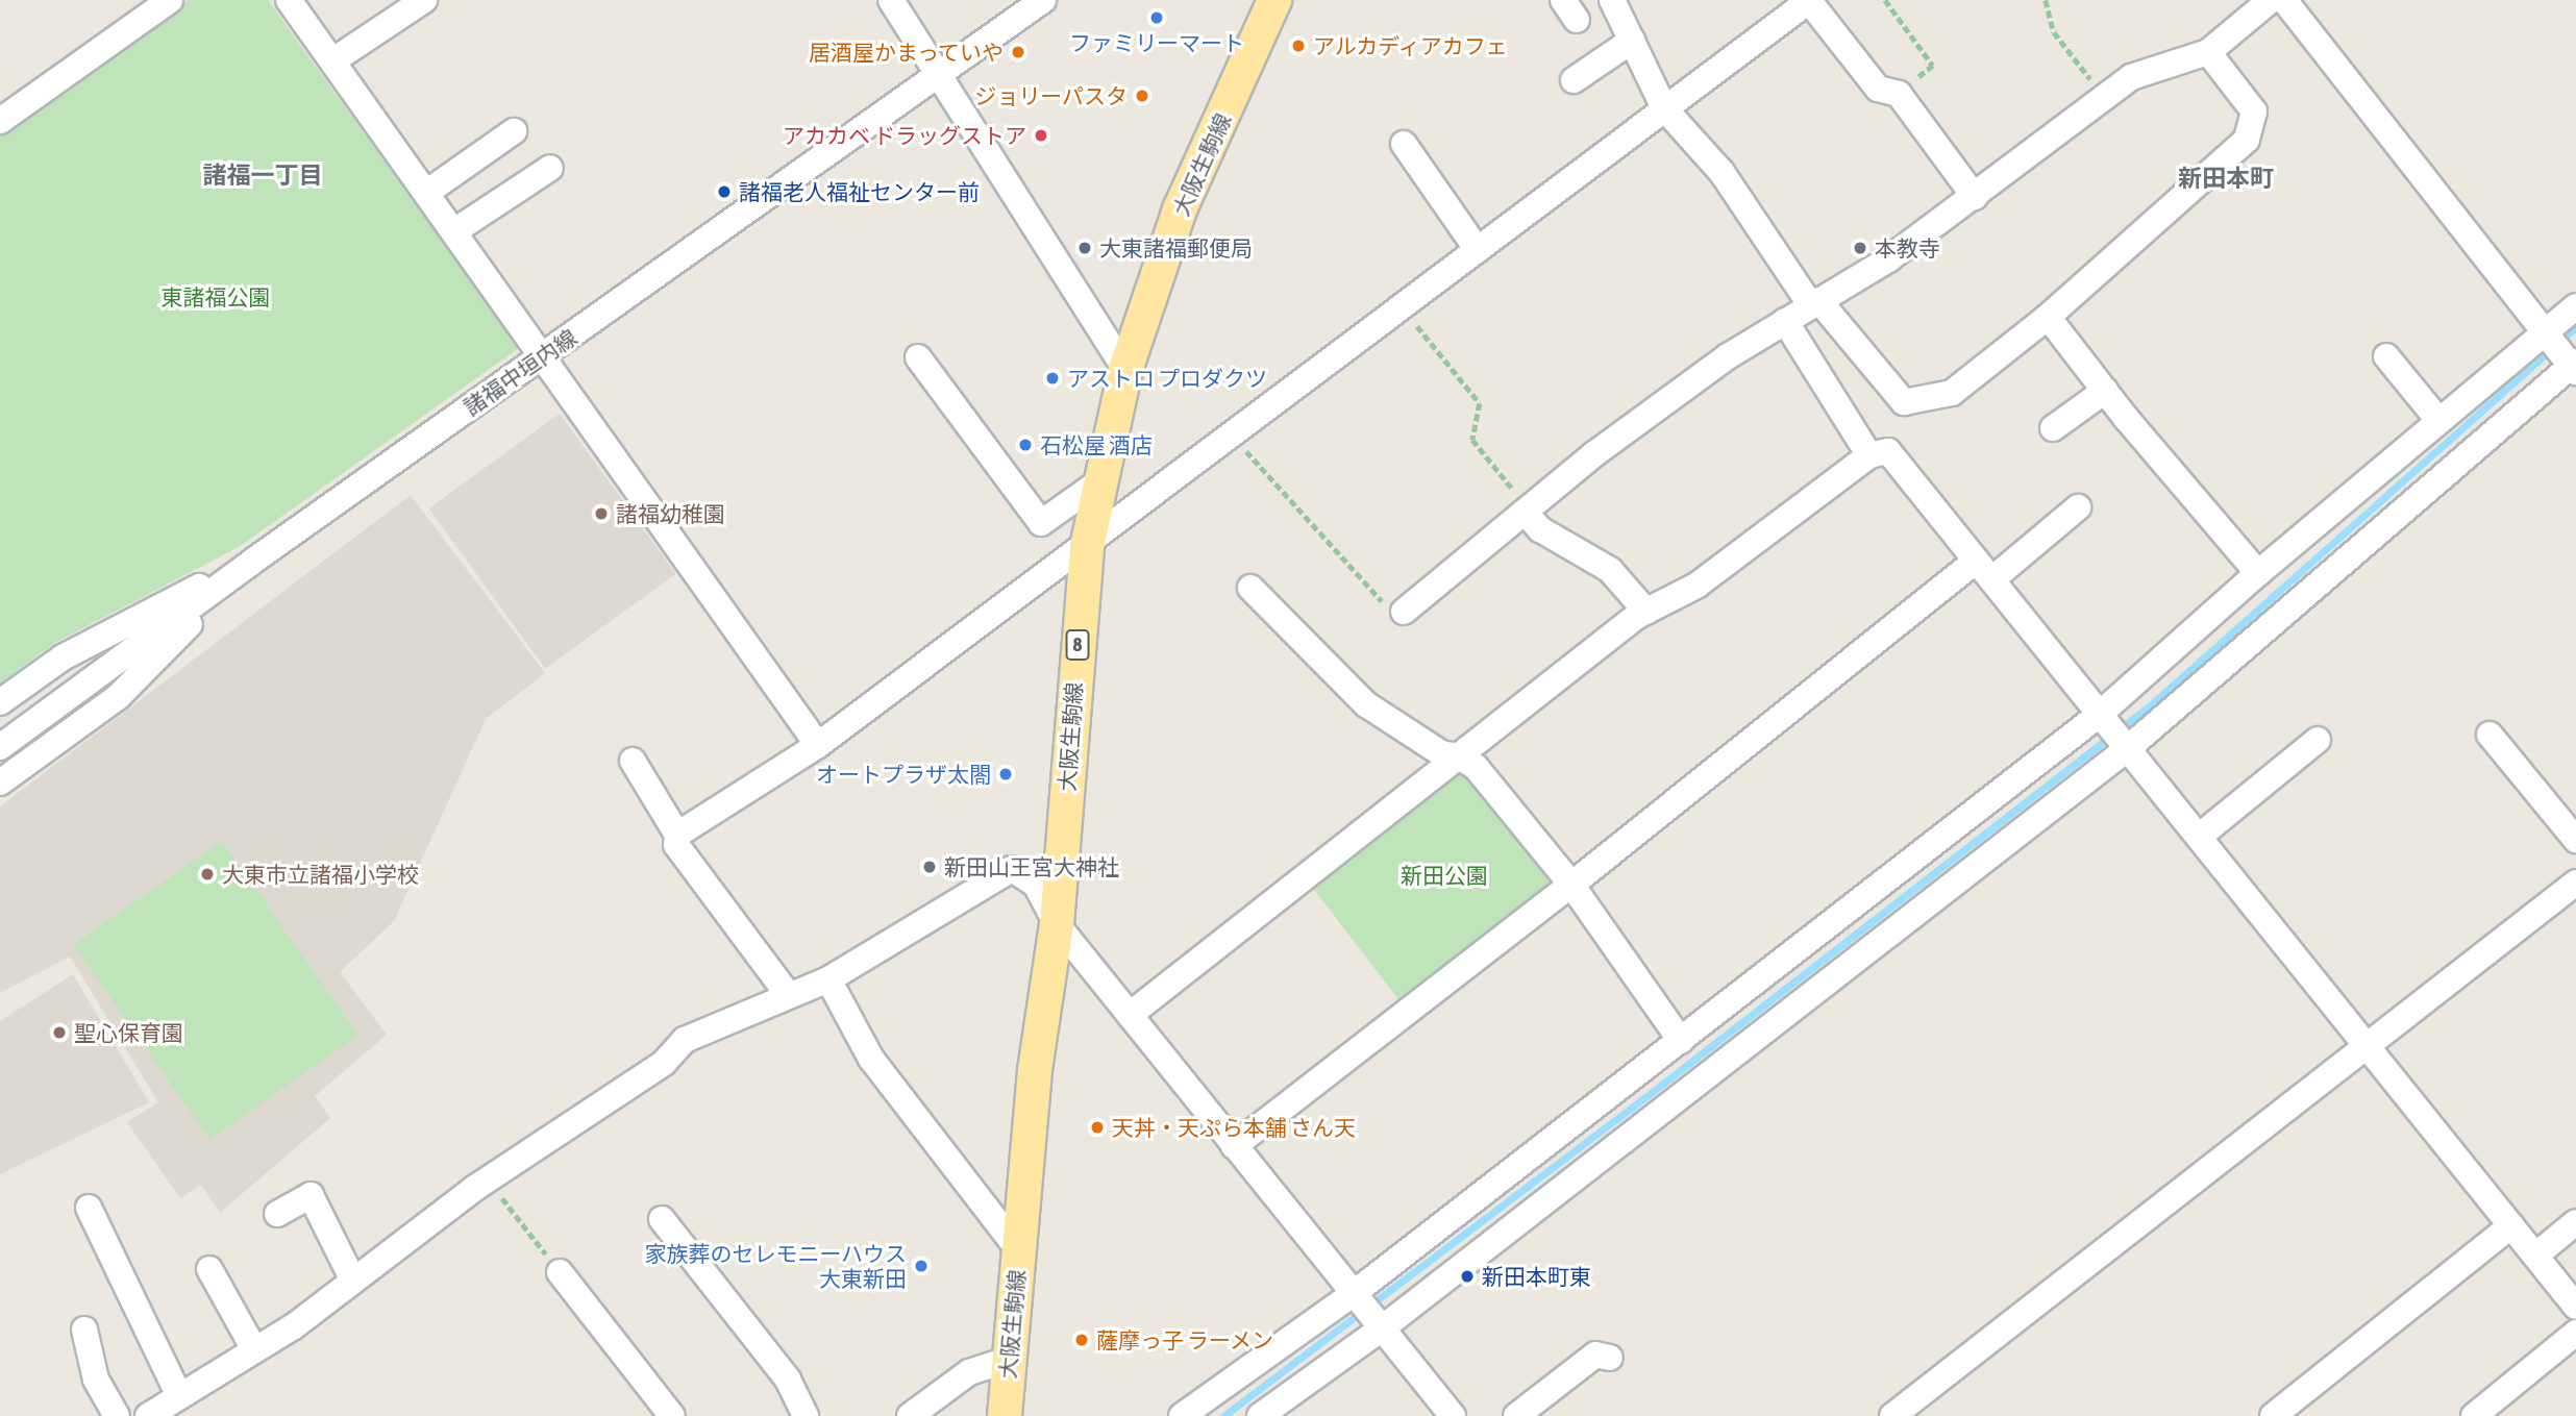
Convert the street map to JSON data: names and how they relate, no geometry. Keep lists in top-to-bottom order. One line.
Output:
{"streets":{"main road":["大阪生駒線","8"],"street":["諸福中垣内線"]},"districts":["諸福一丁目","新田本町"],"parks":["東諸福公園","新田公園"],"places":["ファミリーマート","アルカディアカフェ","居酒屋かまっていや","ジョリーパスタ","アカカベ ドラッグストア","諸福老人福祉センター前","大東諸福郵便局","本教寺","アストロ プロダクツ","石松屋 酒店","諸福幼稚園","オートプラザ太閤","新田山王宮大神社","大東市立諸福小学校","聖心保育園","天丼・天ぷら本舗 さん天","家族葬のセレモニーハウス 大東新田","新田本町東","薩摩っ子 ラーメン"]}
